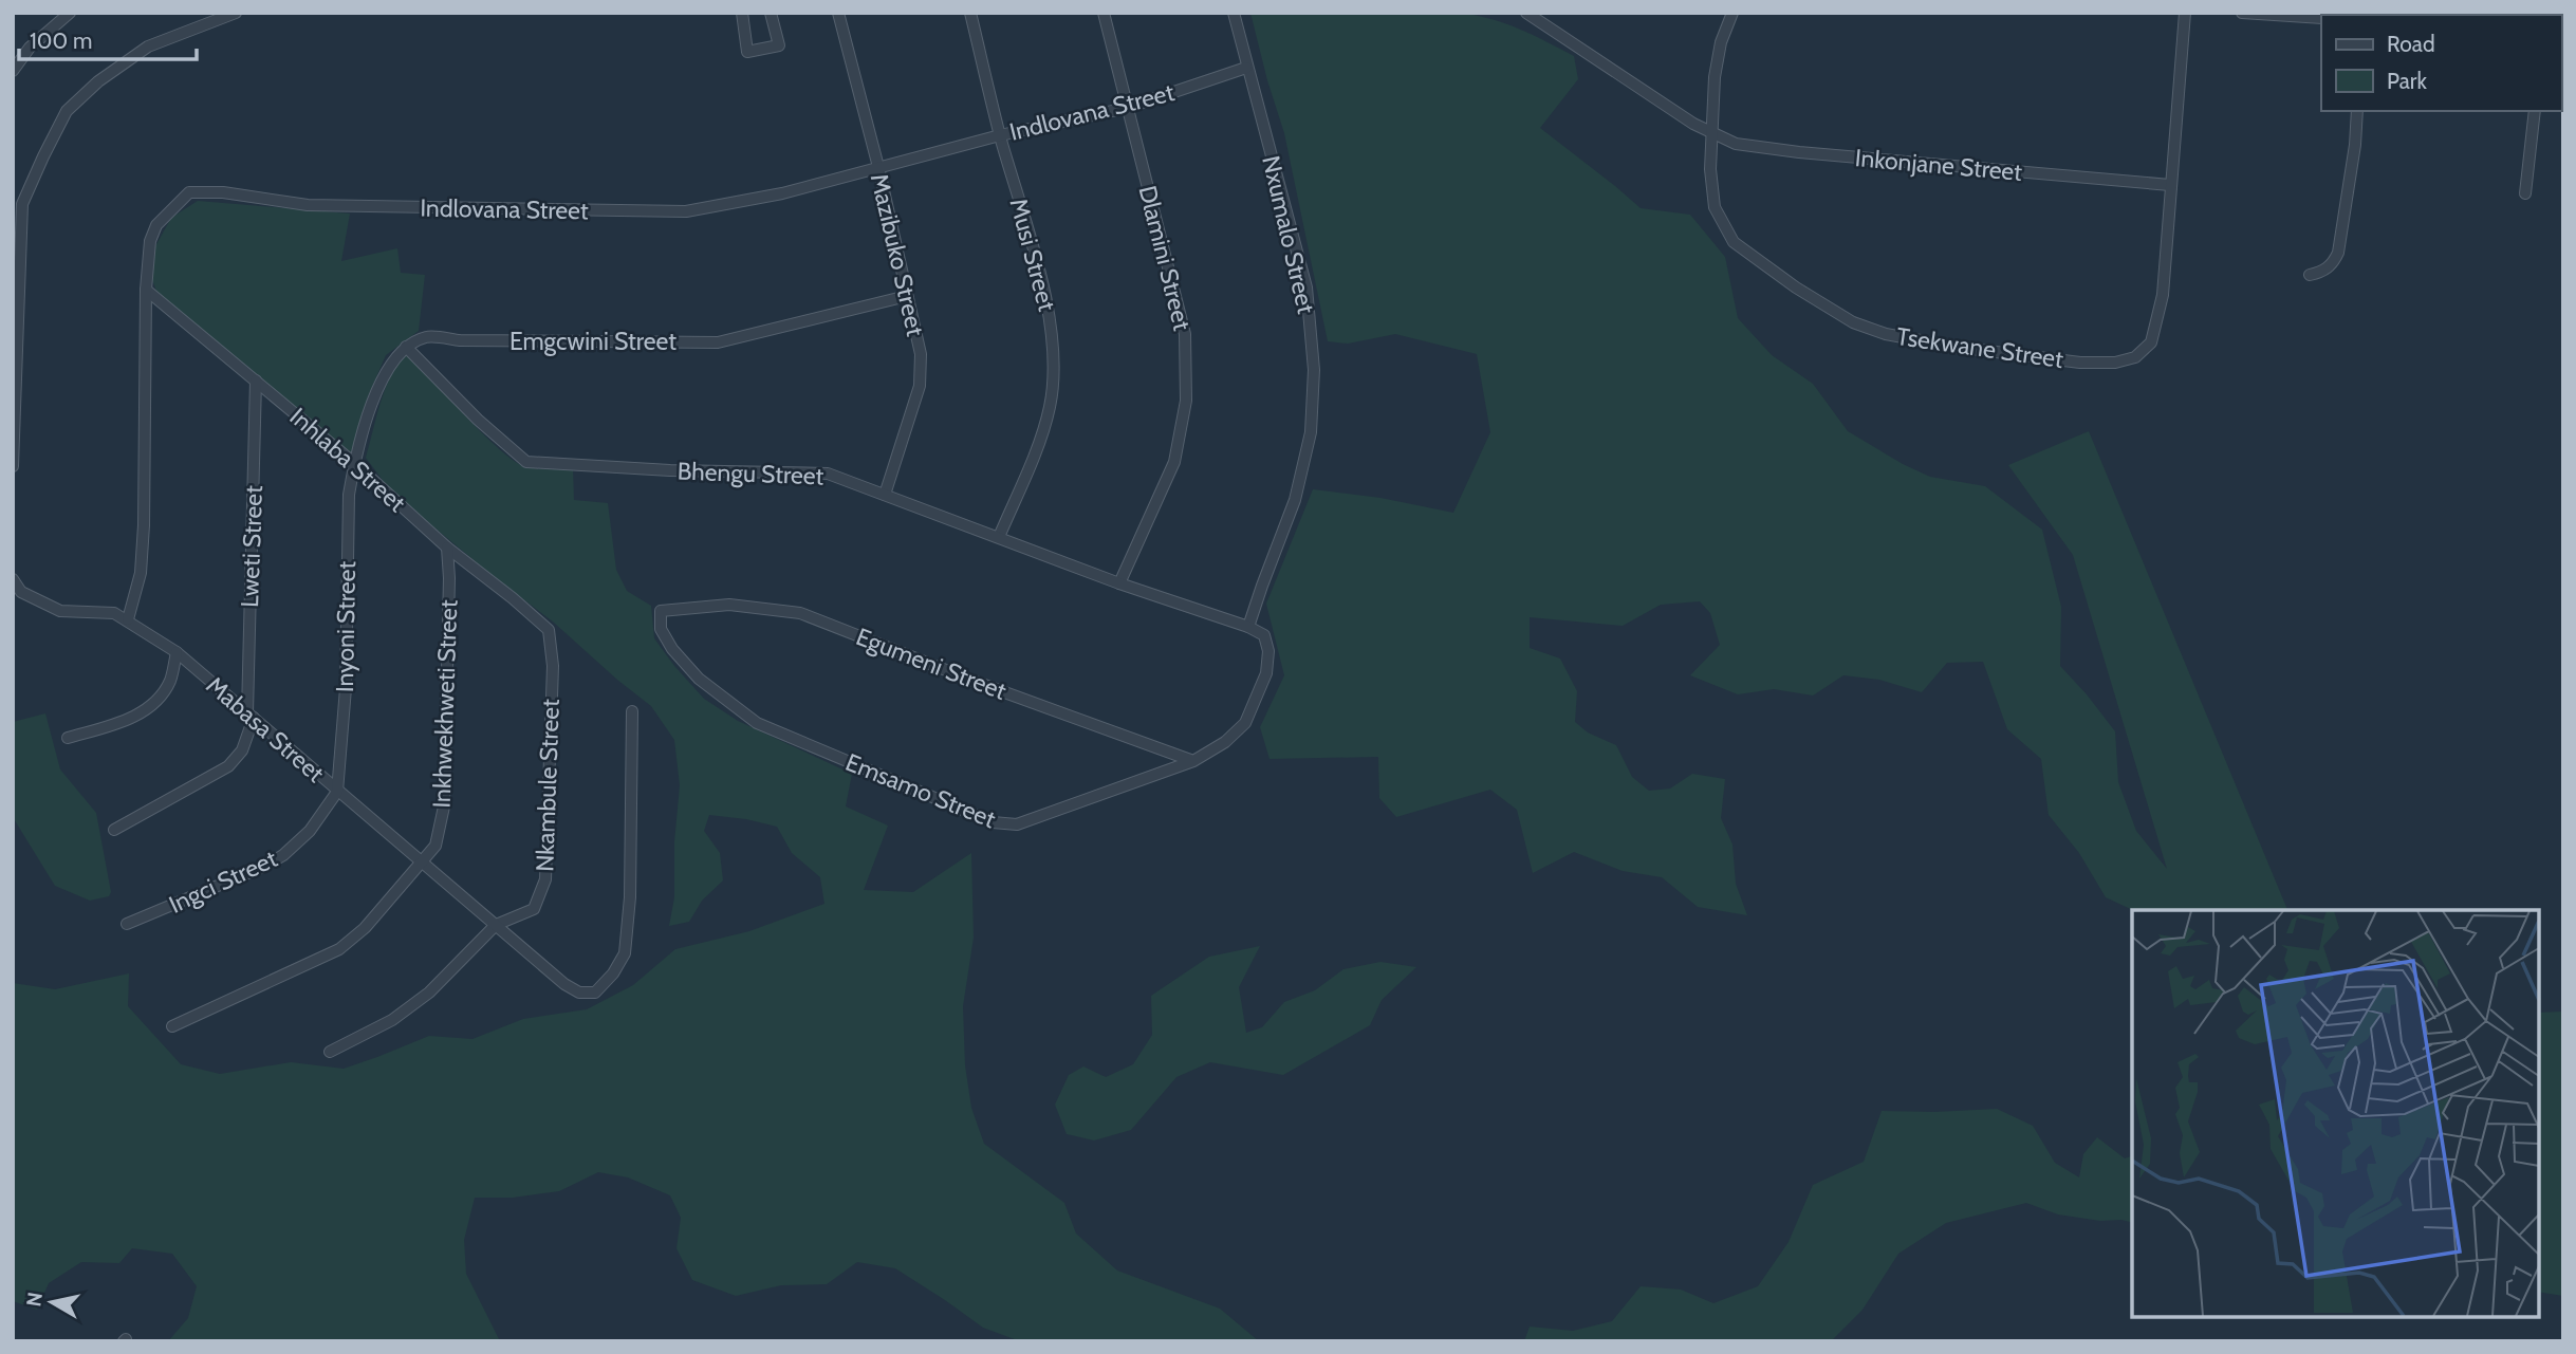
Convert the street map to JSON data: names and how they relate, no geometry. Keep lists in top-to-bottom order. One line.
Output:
{"streets":{"street":["Indlovana Street","Inkonjane Street","Nxumalo Street","Mazibuko Street","Musi Street","Dlamini Street","Emgcwini Street","Tsekwane Street","Inhlaba Street","Bhengu Street","Lweti Street","Inyoni Street","Egumeni Street","Inkhwekhweti Street","Mabasa Street","Nkambule Street","Emsamo Street","Ingci Street"]},"crossings":[["Indlovana Street","Nxumalo Street"],["Indlovana Street","Mazibuko Street"],["Indlovana Street","Musi Street"],["Indlovana Street","Dlamini Street"],["Indlovana Street","Inhlaba Street"],["Indlovana Street","Mabasa Street"],["Inkonjane Street","Tsekwane Street"],["Nxumalo Street","Bhengu Street"],["Nxumalo Street","Emsamo Street"],["Mazibuko Street","Emgcwini Street"],["Mazibuko Street","Bhengu Street"],["Musi Street","Bhengu Street"],["Dlamini Street","Bhengu Street"],["Emgcwini Street","Bhengu Street"],["Inhlaba Street","Lweti Street"],["Inhlaba Street","Inyoni Street"],["Inhlaba Street","Inkhwekhweti Street"],["Inhlaba Street","Nkambule Street"],["Bhengu Street","Emsamo Street"],["Lweti Street","Mabasa Street"],["Inyoni Street","Mabasa Street"],["Inyoni Street","Ingci Street"],["Egumeni Street","Emsamo Street"],["Inkhwekhweti Street","Mabasa Street"],["Mabasa Street","Nkambule Street"],["Mabasa Street","Ingci Street"]],"legend":["Road","Park"],"scale_bar":"100 m","north":"left"}
